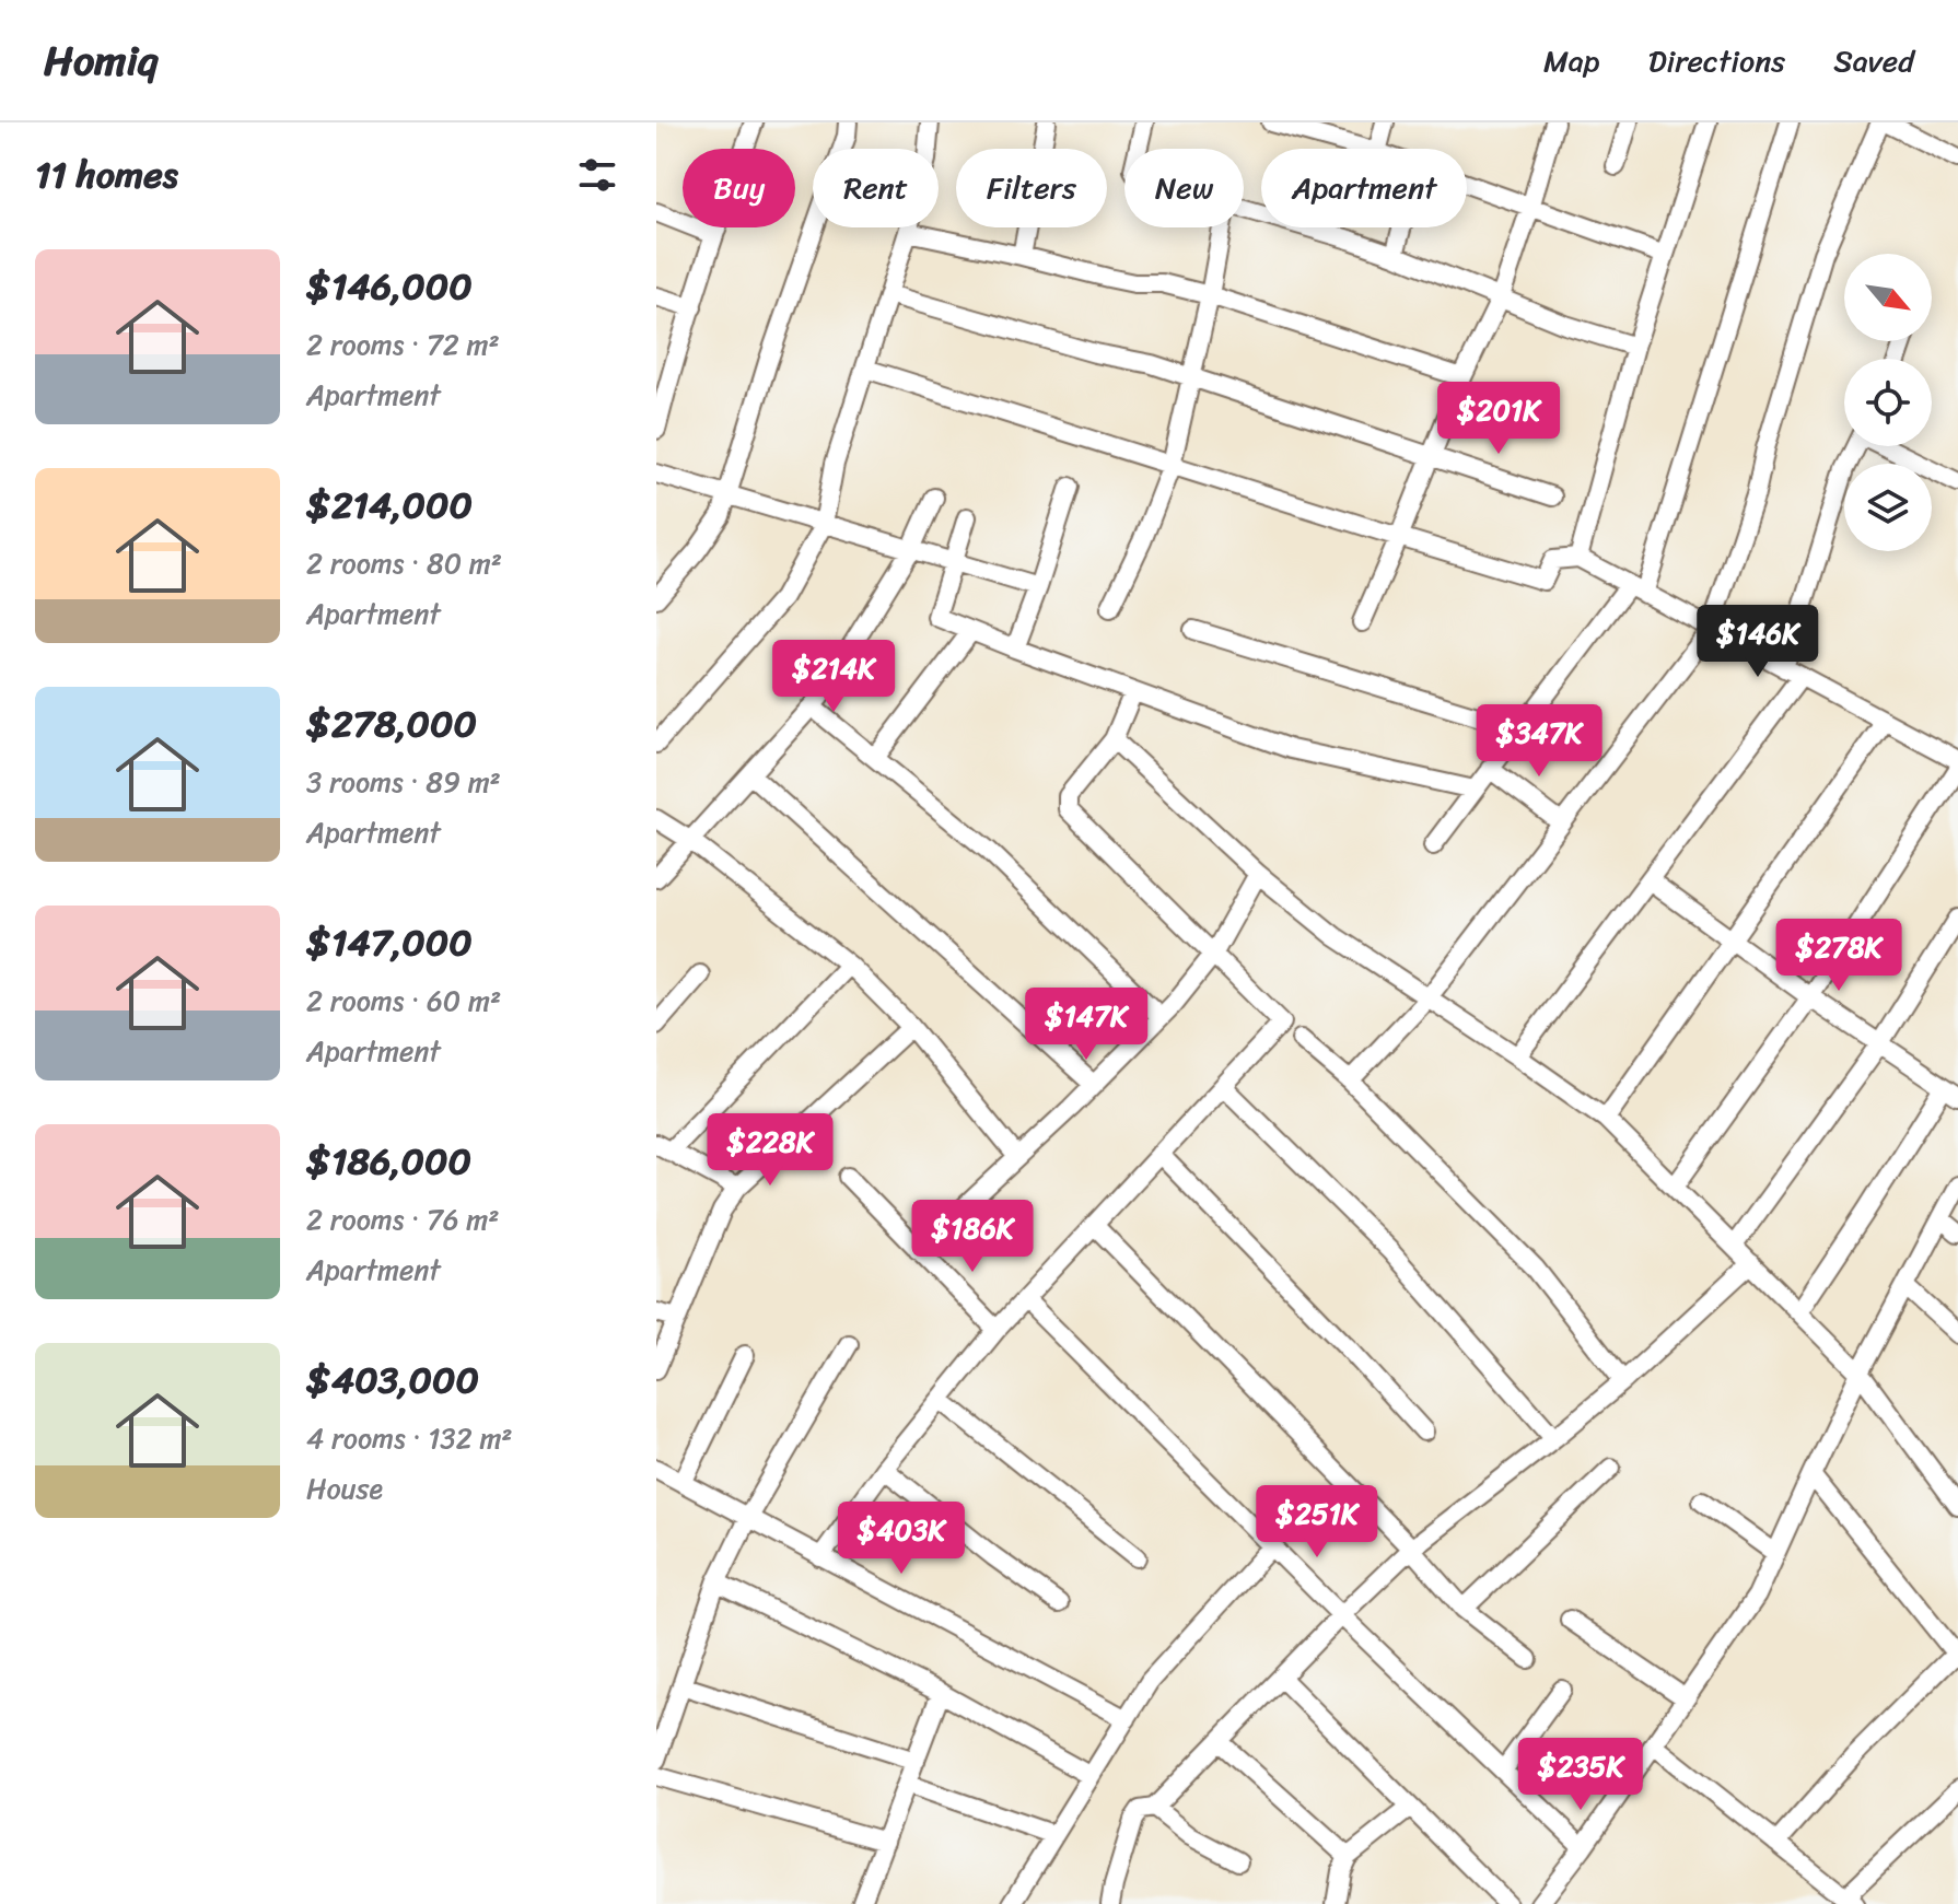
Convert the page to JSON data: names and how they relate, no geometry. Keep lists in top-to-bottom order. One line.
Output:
{"north":"bottom right","page":{"header":"Homiq","nav":["Map","Directions","Saved"],"heading":"11 homes","chip":["Buy","Rent","Filters","New","Apartment"],"list":[{"name":"$146,000","note":"2 rooms · 72 m² · Apartment"},{"name":"$214,000","note":"2 rooms · 80 m² · Apartment"},{"name":"$278,000","note":"3 rooms · 89 m² · Apartment"},{"name":"$147,000","note":"2 rooms · 60 m² · Apartment"},{"name":"$186,000","note":"2 rooms · 76 m² · Apartment"},{"name":"$403,000","note":"4 rooms · 132 m² · House"}],"price":["$201K","$146K","$214K","$347K","$278K","$147K","$228K","$186K","$251K","$403K","$235K"]}}
